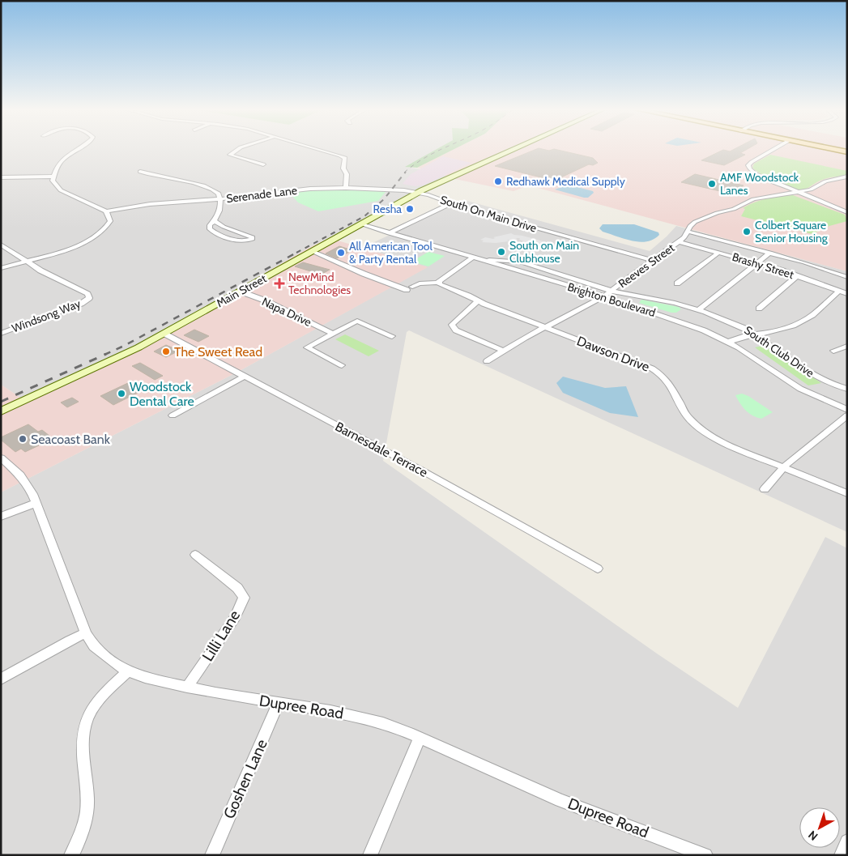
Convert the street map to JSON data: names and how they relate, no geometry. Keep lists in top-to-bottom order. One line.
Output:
{"streets":{"main road":["Main Street"],"street":["Serenade Lane","South On Main Drive","Reeves Street","Brashy Street","Brighton Boulevard","Napa Drive","Windsong Way","South Club Drive","Dawson Drive","Barnesdale Terrace","Lilli Lane","Dupree Road","Goshen Lane"]},"crossings":[["Serenade Lane","South On Main Drive"],["Serenade Lane","Main Street"],["South On Main Drive","Reeves Street"],["South On Main Drive","Main Street"],["Reeves Street","Brashy Street"],["Reeves Street","Brighton Boulevard"],["Reeves Street","South Club Drive"],["Reeves Street","Dawson Drive"],["Main Street","Brighton Boulevard"],["Main Street","Napa Drive"],["Main Street","Barnesdale Terrace"],["Brighton Boulevard","South Club Drive"],["Lilli Lane","Dupree Road"],["Dupree Road","Goshen Lane"]],"places":{"other":["Redhawk Medical Supply","AMF Woodstock Lanes","Resha","Colbert Square Senior Housing","South on Main Clubhouse","All American Tool & Party Rental","The Sweet Read","Woodstock Dental Care","Seacoast Bank"],"health":["NewMind Technologies"]},"north":"bottom left"}
